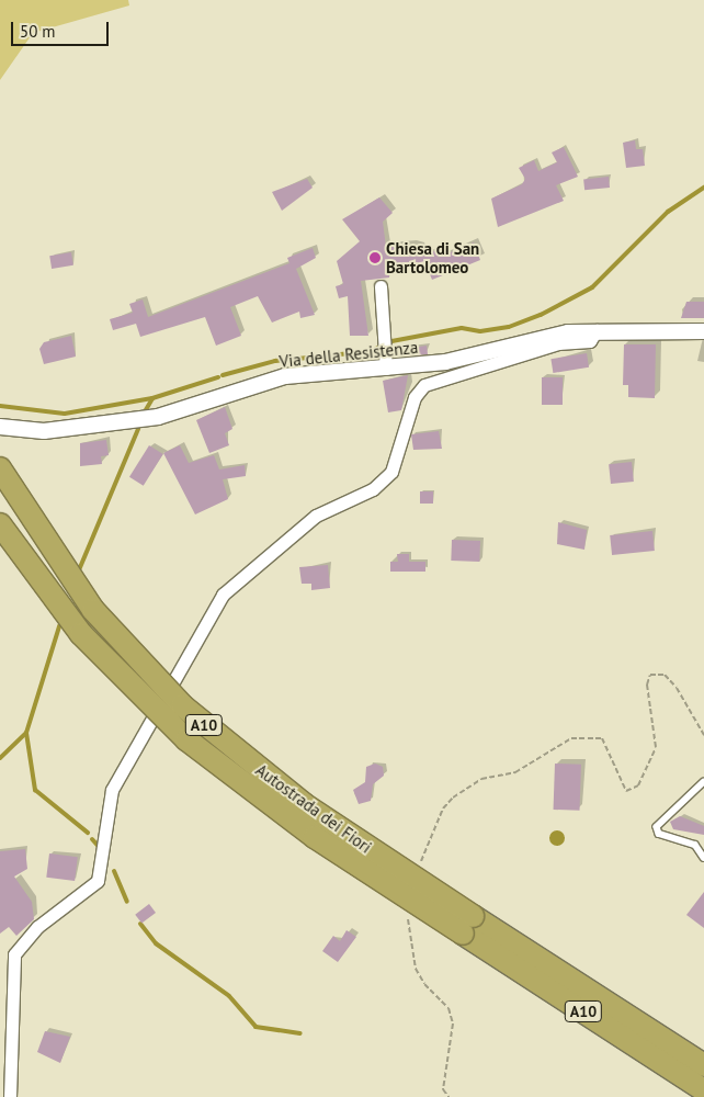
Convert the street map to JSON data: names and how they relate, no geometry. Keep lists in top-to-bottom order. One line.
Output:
{"streets":{"highway":["A10","Autostrada dei Fiori"],"street":["Via della Resistenza"]},"places":["Chiesa di San Bartolomeo"],"scale_bar":"50 m"}
